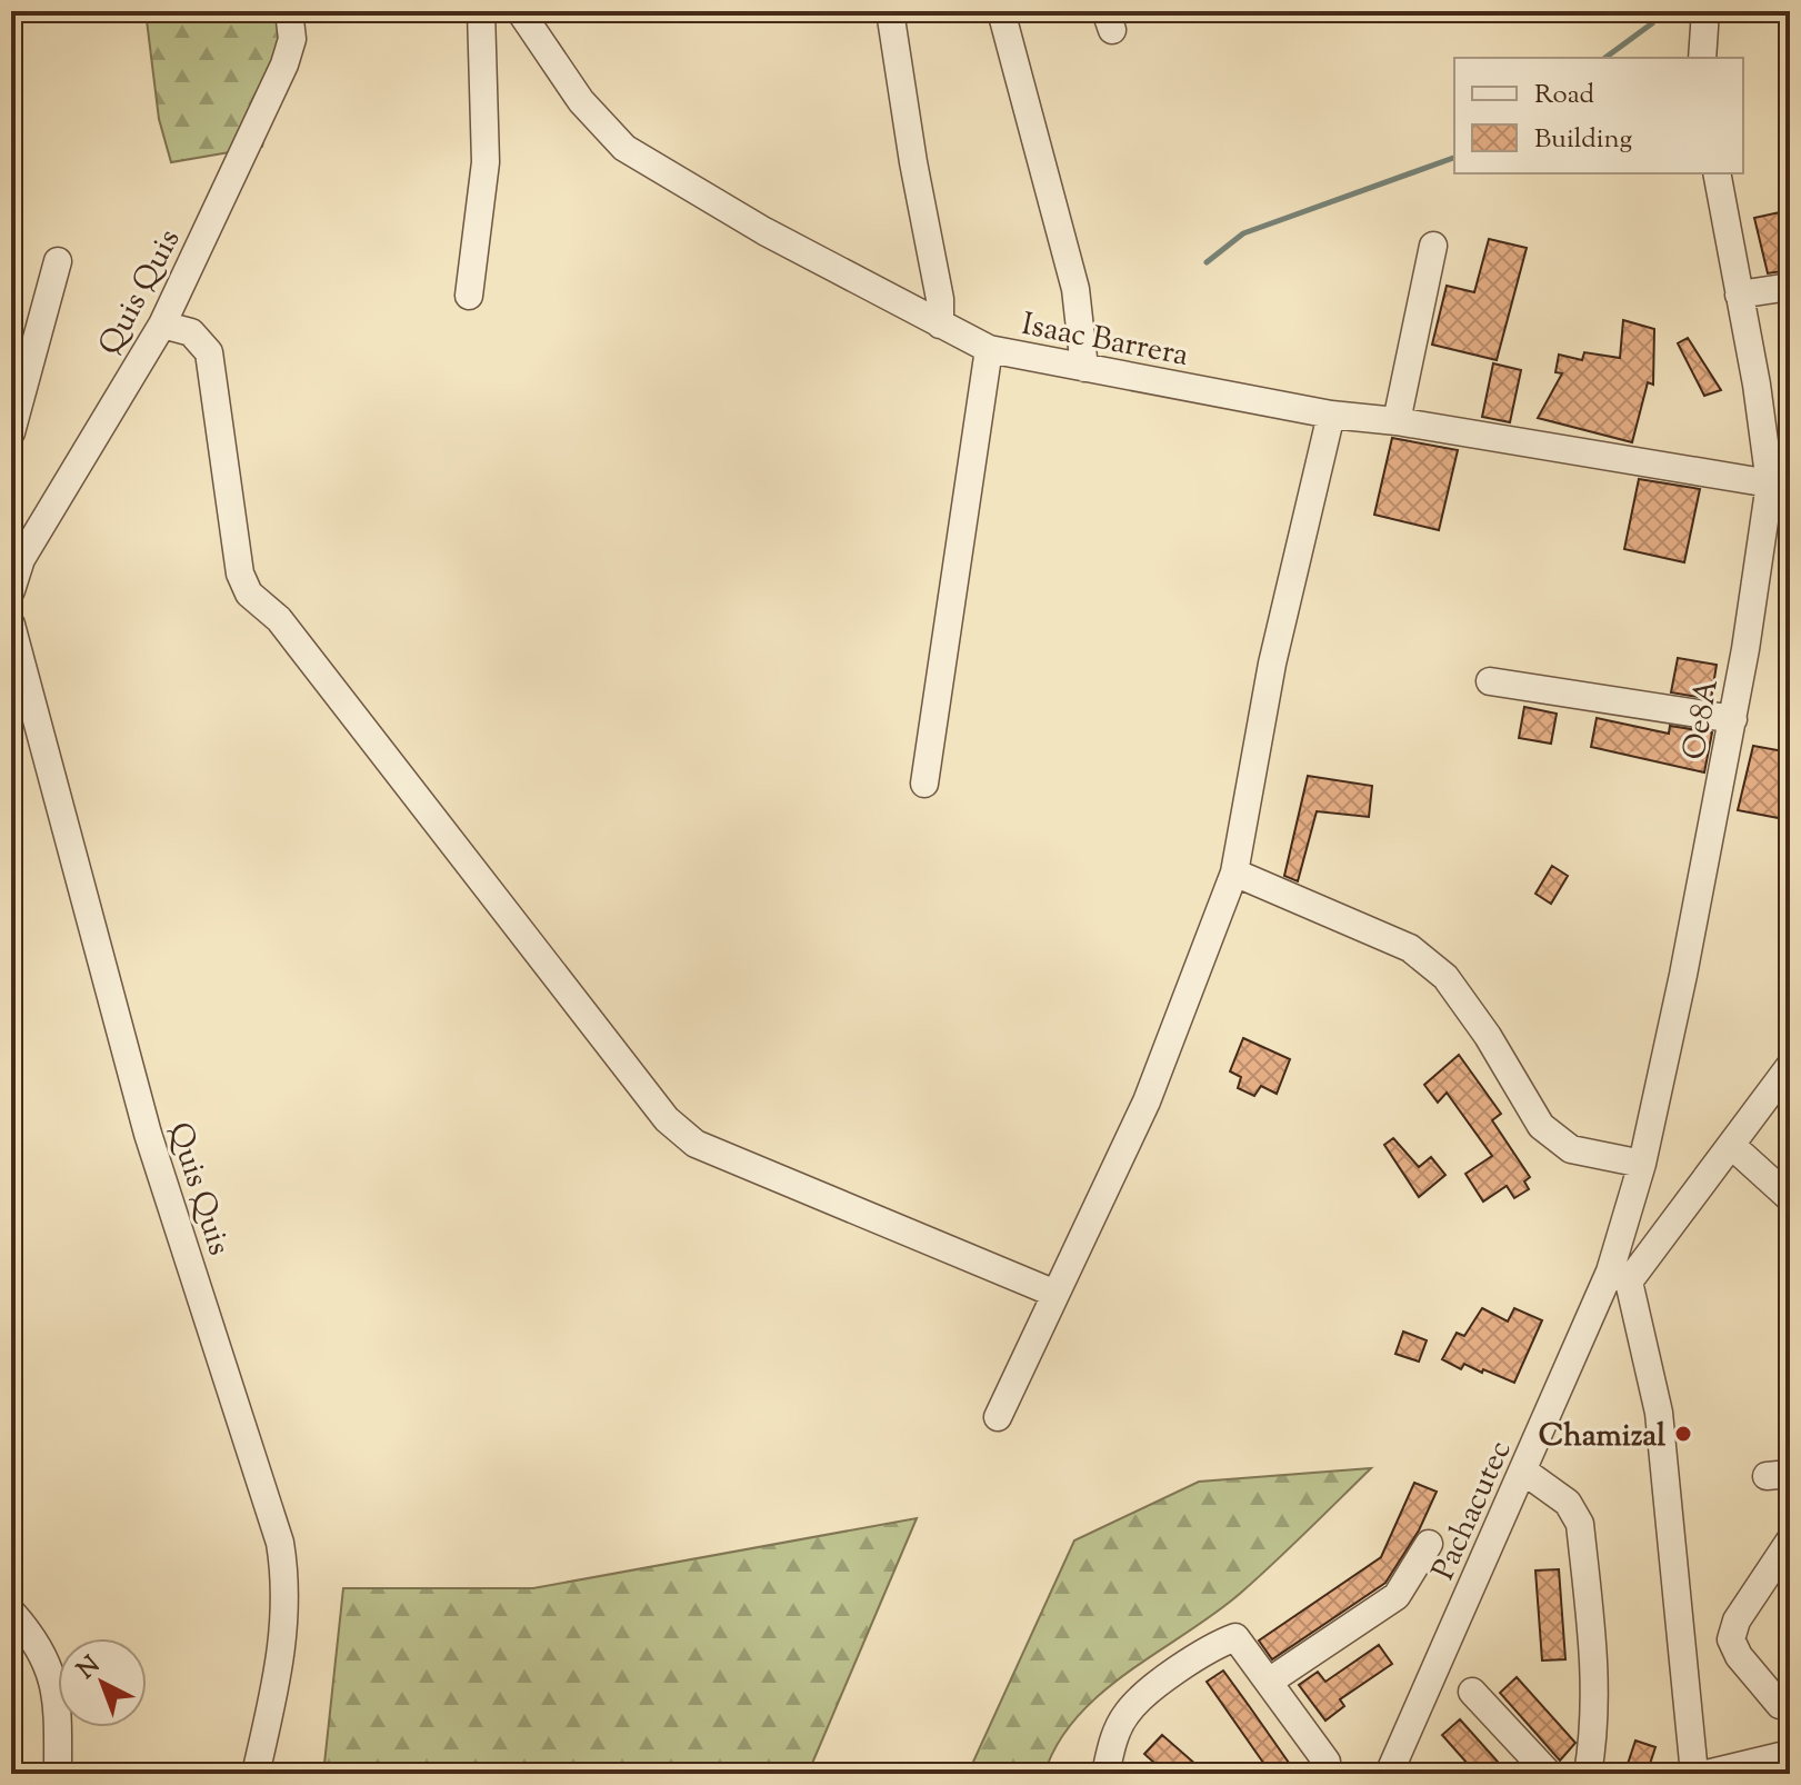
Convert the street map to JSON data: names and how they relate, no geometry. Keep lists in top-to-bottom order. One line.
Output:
{"streets":{"street":["Quis Quis","Isaac Barrera","Oe8A","Pachacutec"]},"crossings":[["Isaac Barrera","Oe8A"],["Oe8A","Pachacutec"]],"places":["Chamizal"],"legend":["Road","Building"],"north":"top left"}
